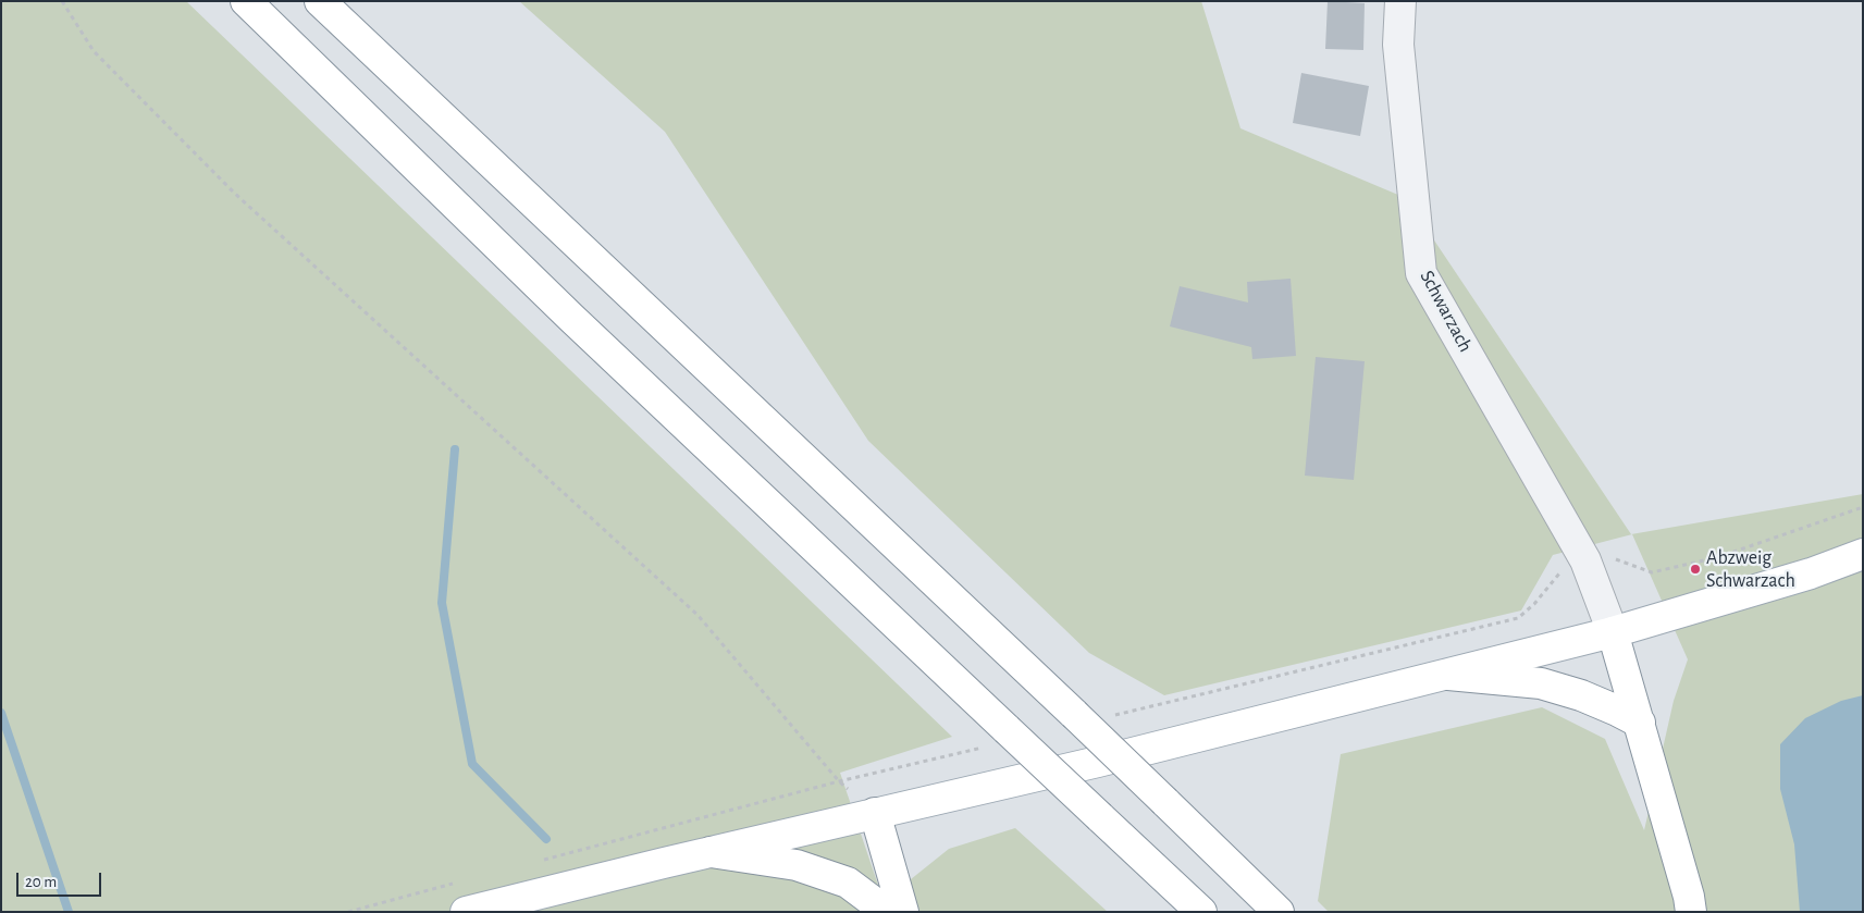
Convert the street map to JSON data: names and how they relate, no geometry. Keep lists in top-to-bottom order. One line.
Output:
{"streets":{"street":["Schwarzach"]},"places":["Abzweig Schwarzach"],"scale_bar":"20 m"}
